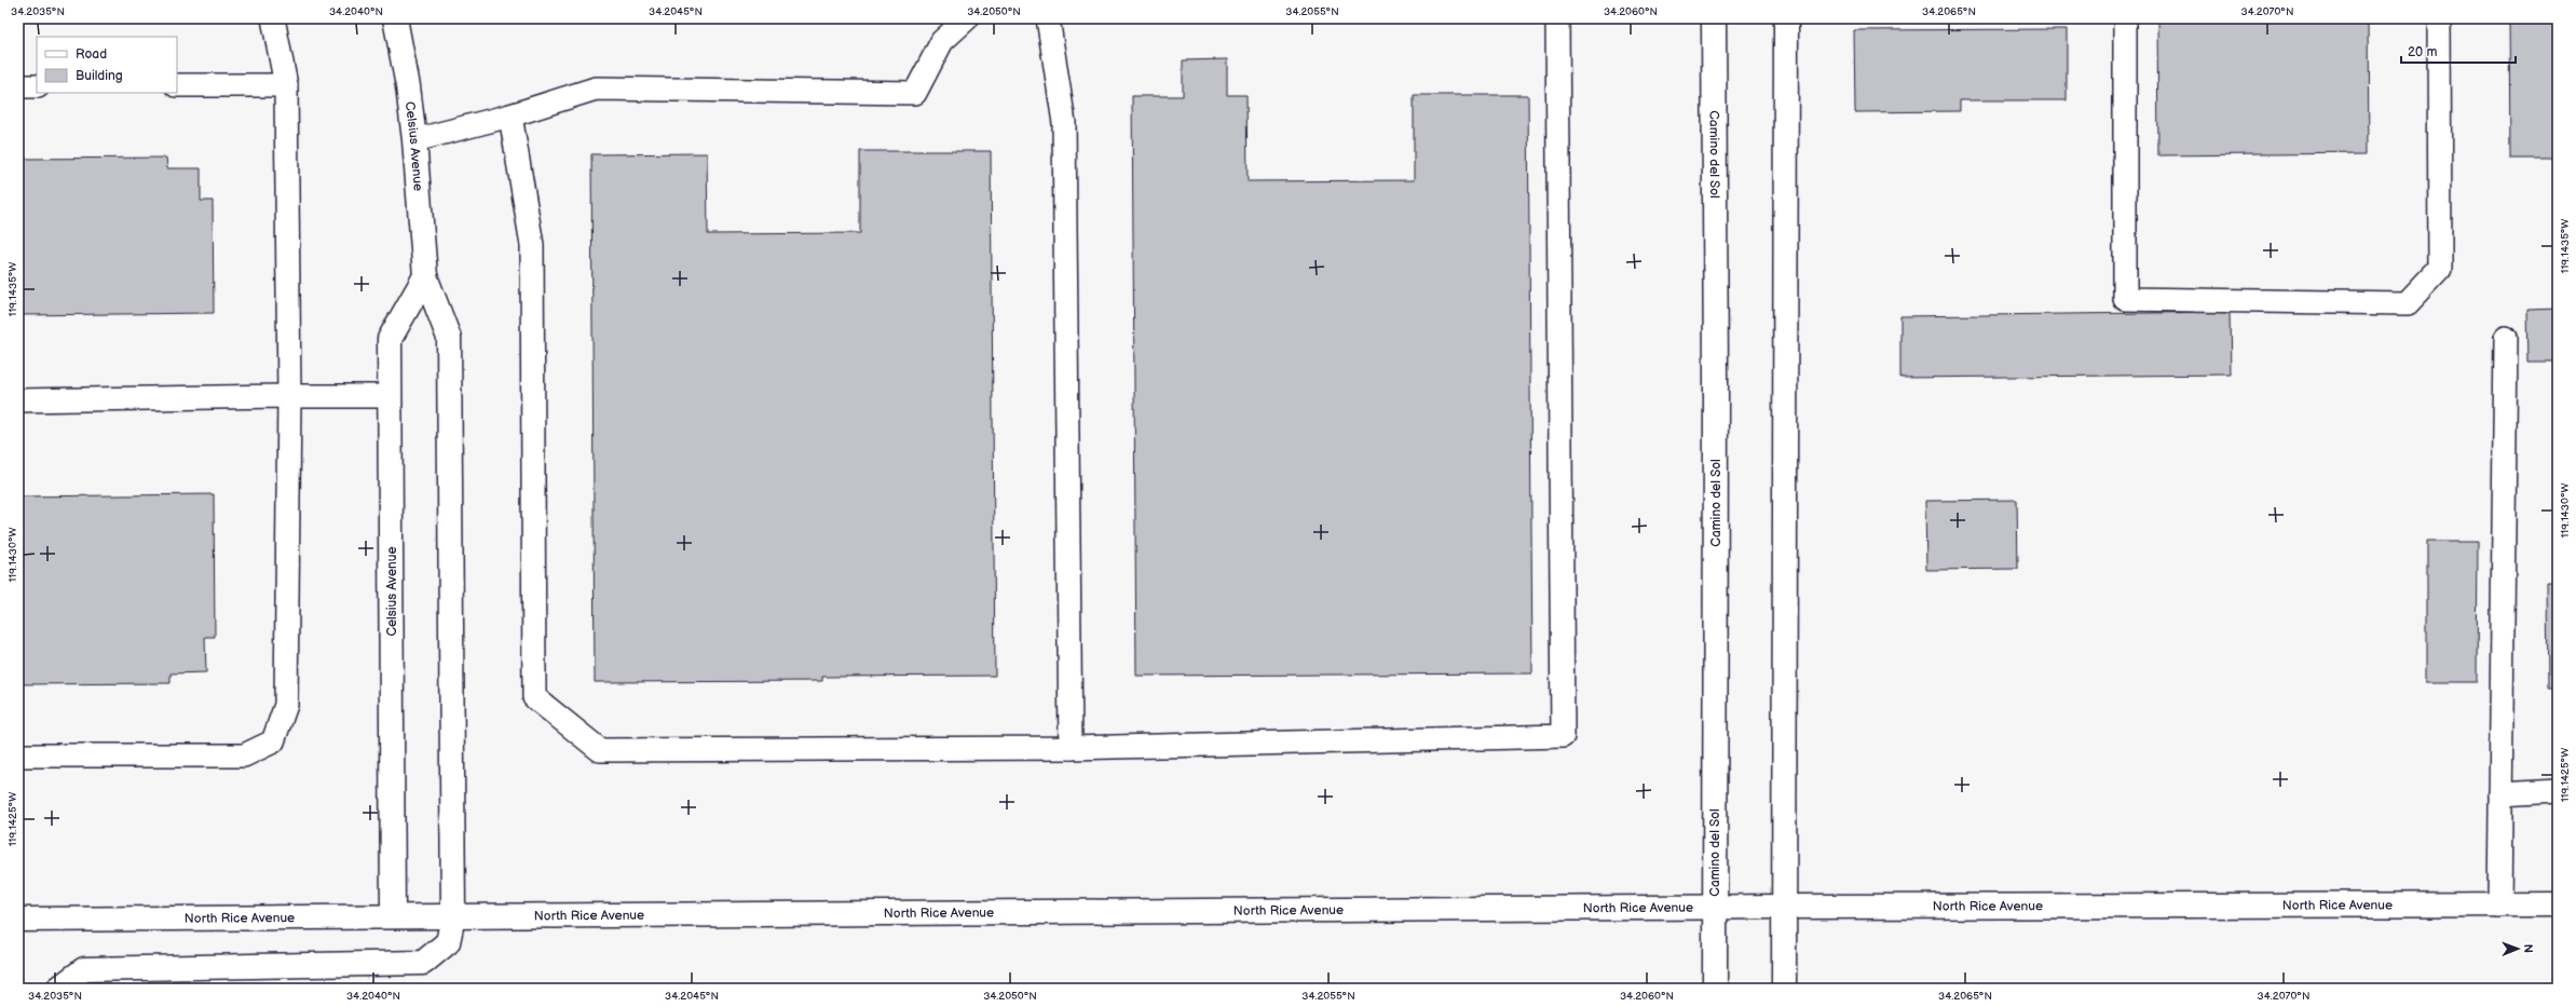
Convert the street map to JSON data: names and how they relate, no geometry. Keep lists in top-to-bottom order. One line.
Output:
{"streets":{"main road":["Celsius Avenue","Camino del Sol","North Rice Avenue"]},"crossings":[["Celsius Avenue","North Rice Avenue"],["Camino del Sol","North Rice Avenue"]],"legend":["Road","Building"],"scale_bar":"20 m","north":"right","coordinates":["34.2035°N","34.2040°N","34.2045°N","34.2050°N","34.2055°N","34.2060°N","34.2065°N","34.2070°N","119.1435°W","119.1430°W","119.1425°W"]}
